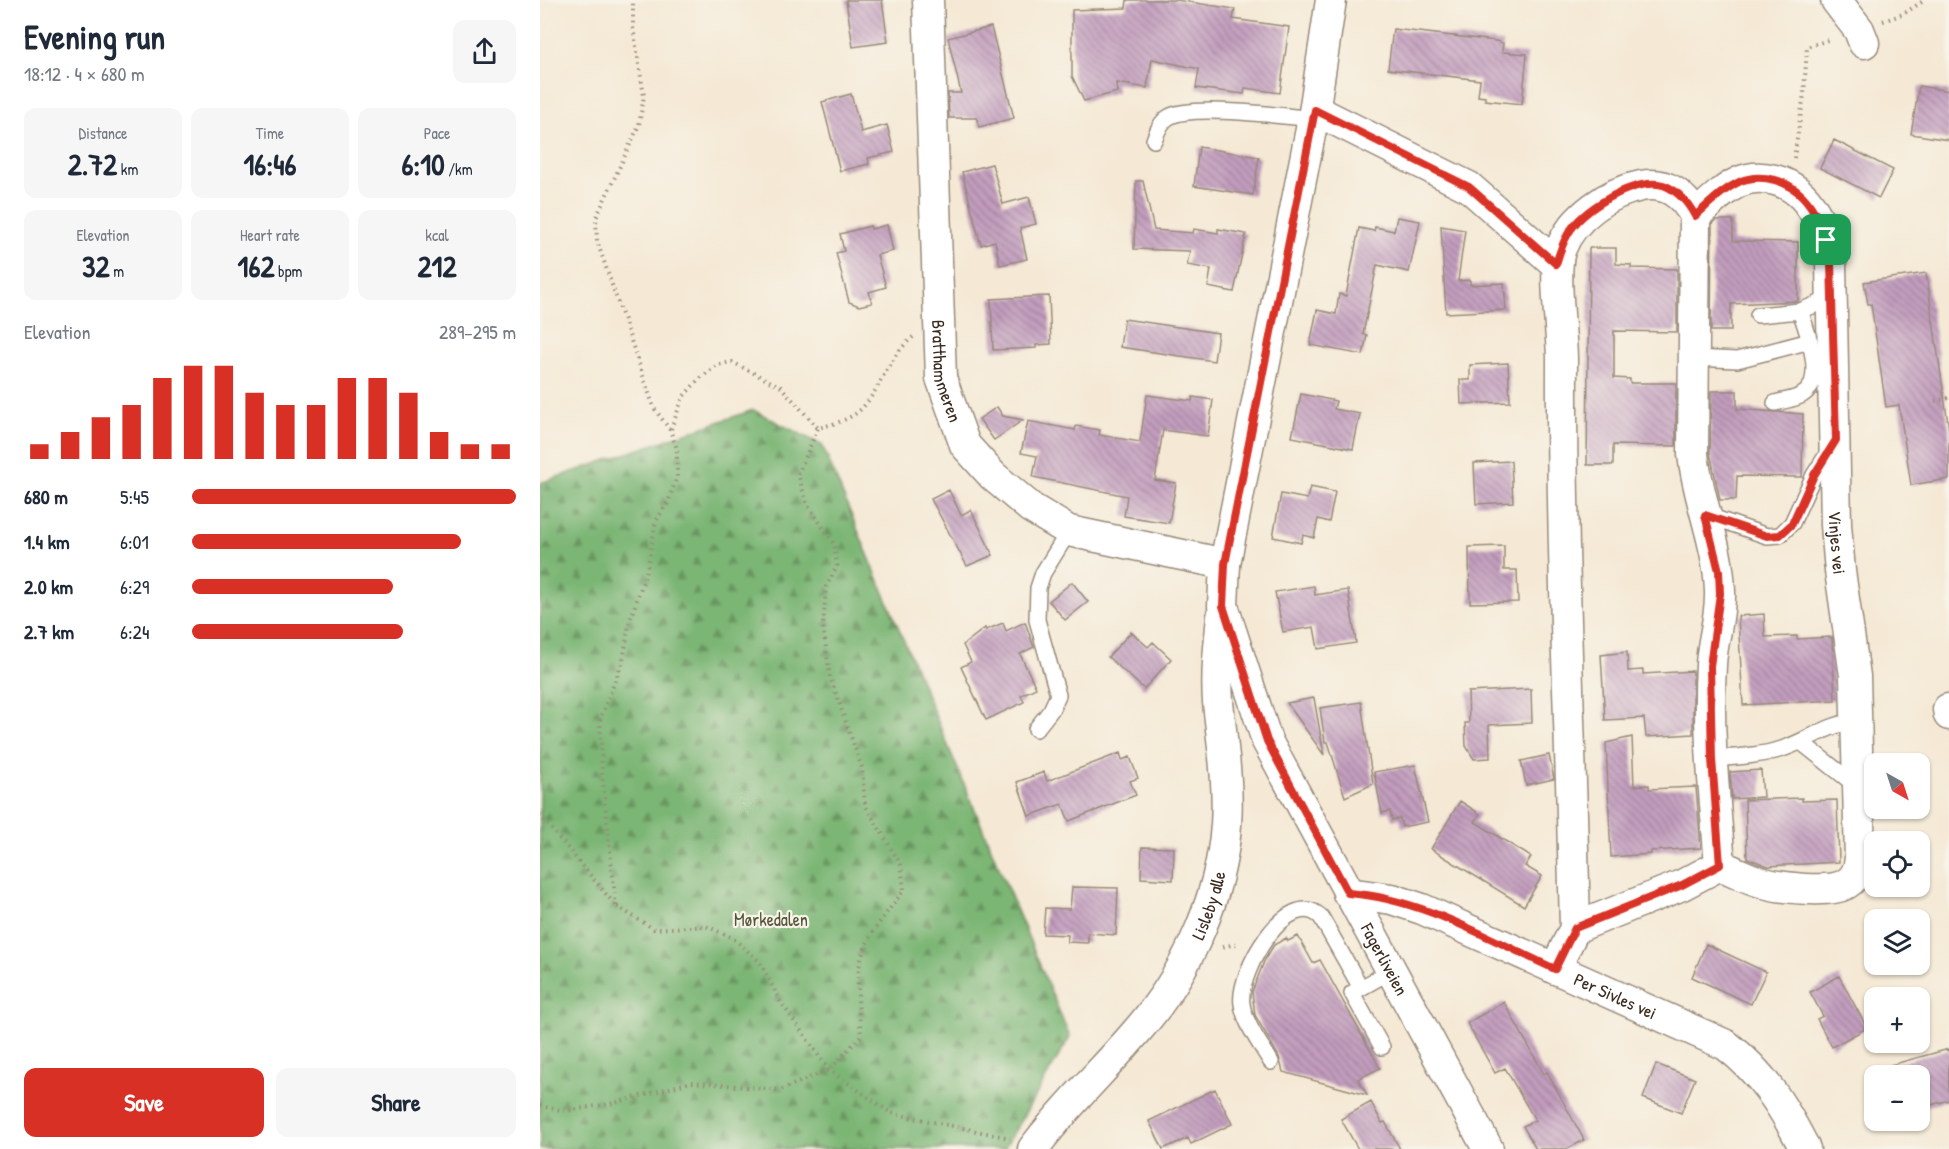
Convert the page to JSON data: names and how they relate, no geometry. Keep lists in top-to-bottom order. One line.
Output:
{"streets":{"street":["Bratthammeren","Vinjes vei","Lisleby alle","Fagerliveien","Per Sivles vei"]},"crossings":[["Bratthammeren","Fagerliveien"],["Lisleby alle","Fagerliveien"],["Fagerliveien","Per Sivles vei"]],"parks":["Mørkedalen"],"north":"bottom right","page":{"heading":["Evening run","18:12 · 4 × 680 m"],"stats":[["Distance","2.72 km"],["Time","16:46"],["Pace","6:10 /km"],["Elevation","32 m"],["Heart rate","162 bpm"],["kcal","212"]],"chart":["Elevation","289–295 m"],"list":[{"name":"680 m","note":"5:45"},{"name":"1.4 km","note":"6:01"},{"name":"2.0 km","note":"6:29"},{"name":"2.7 km","note":"6:24"}],"map_buttons":["+","−"],"buttons":["Save","Share"]}}
